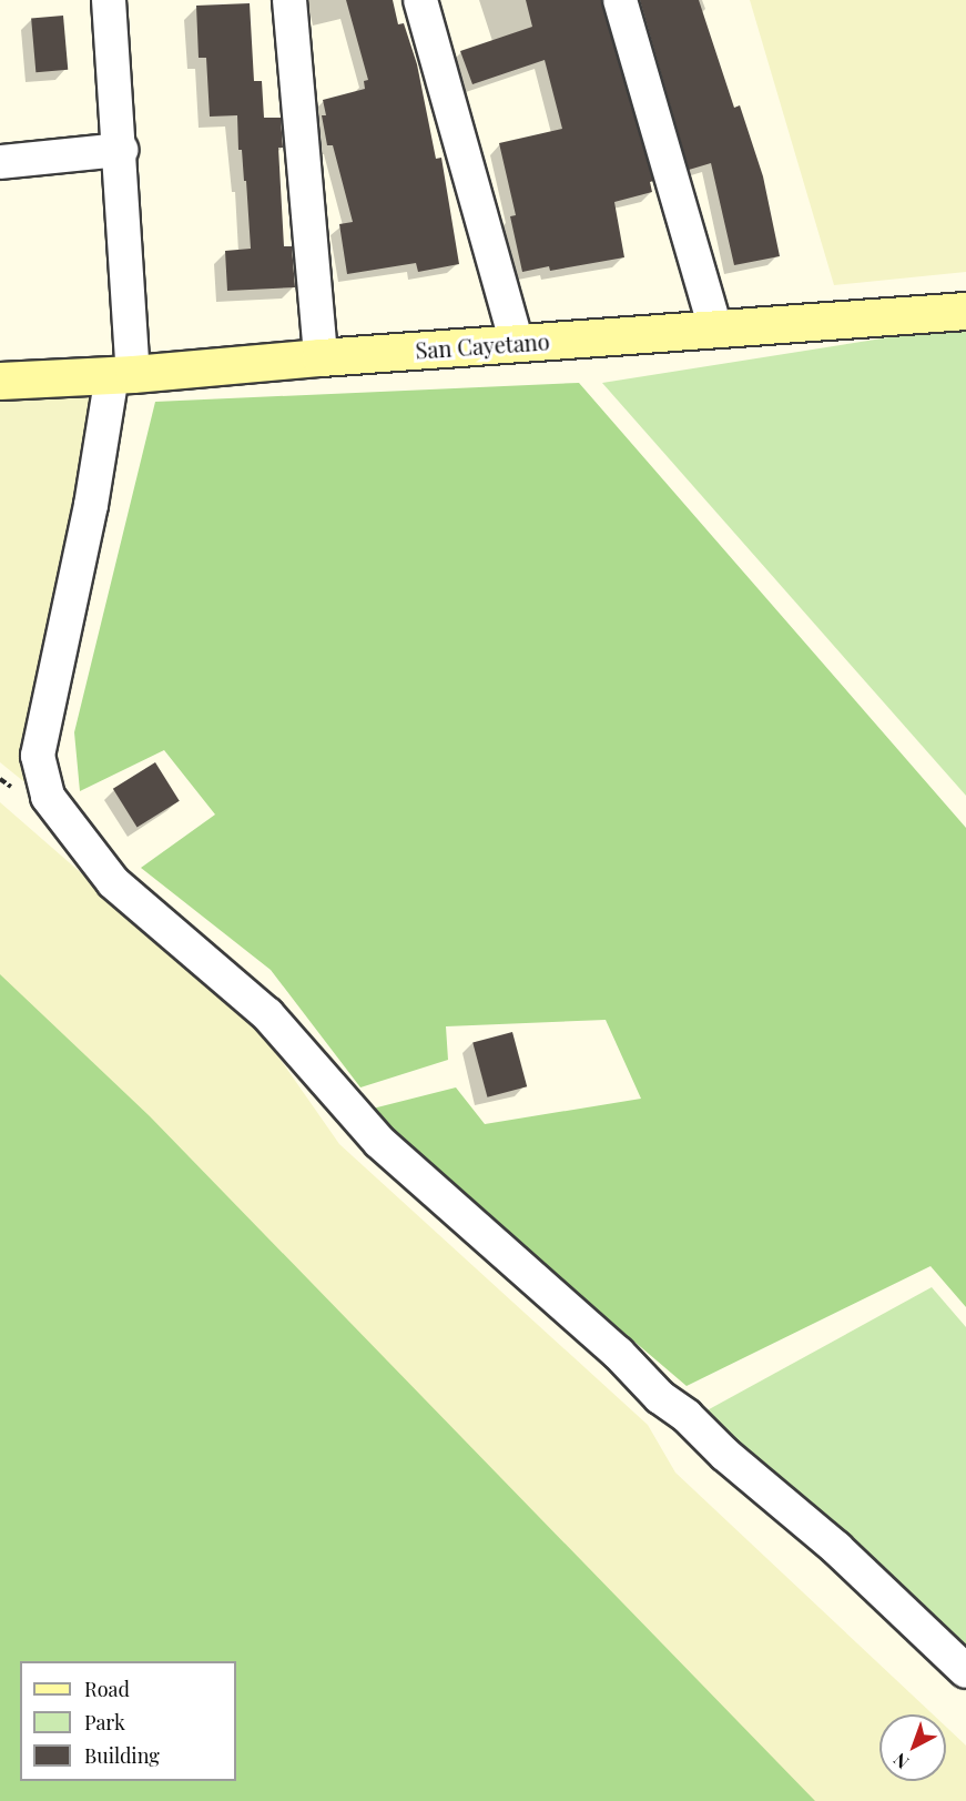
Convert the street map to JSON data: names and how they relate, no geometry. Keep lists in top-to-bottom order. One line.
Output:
{"streets":{"main road":["San Cayetano"]},"legend":["Road","Park","Building"],"north":"bottom left"}
